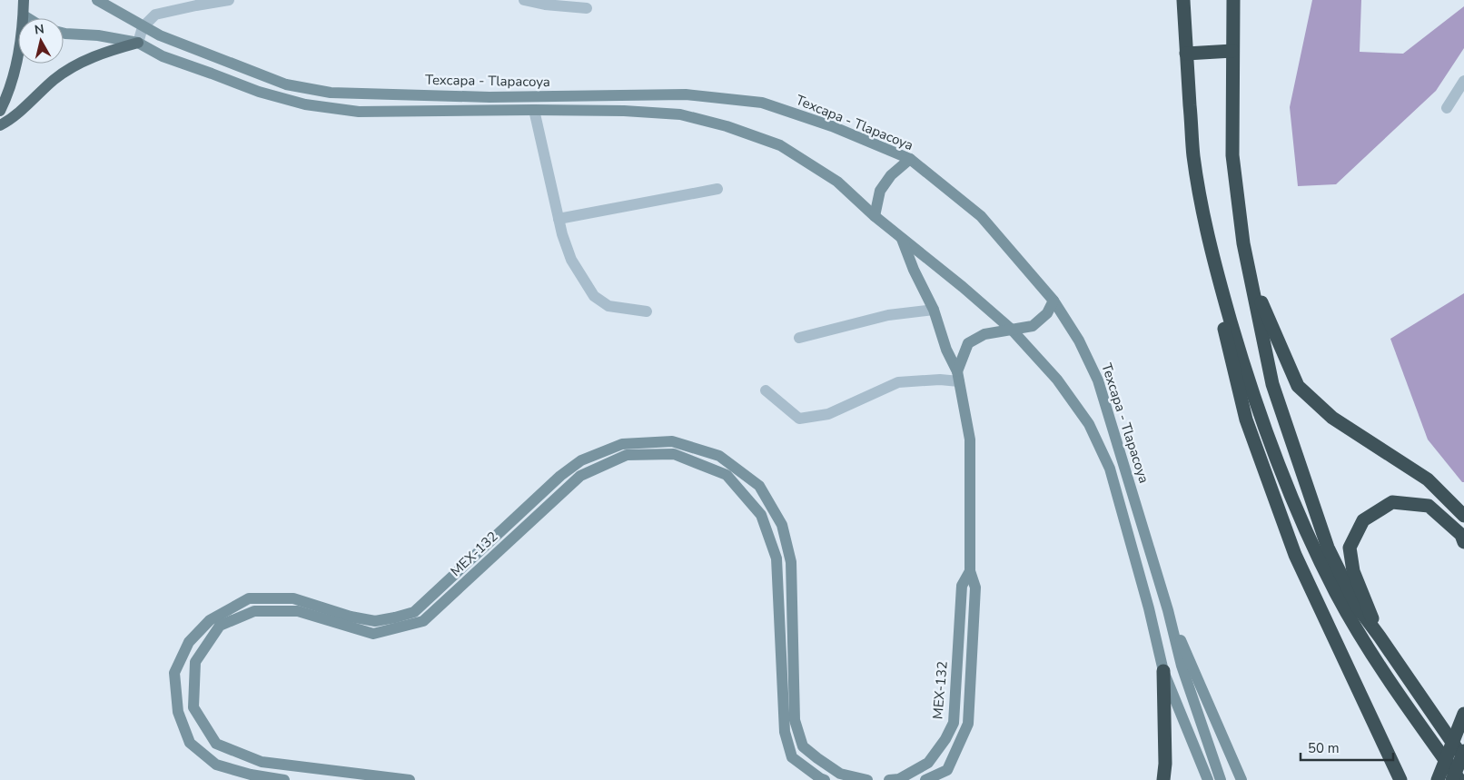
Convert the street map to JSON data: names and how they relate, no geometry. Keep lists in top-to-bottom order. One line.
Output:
{"streets":{"main road":["Texcapa - Tlapacoya","MEX-132"]},"crossings":[["Texcapa - Tlapacoya","MEX-132"]],"scale_bar":"50 m","north":"top"}
